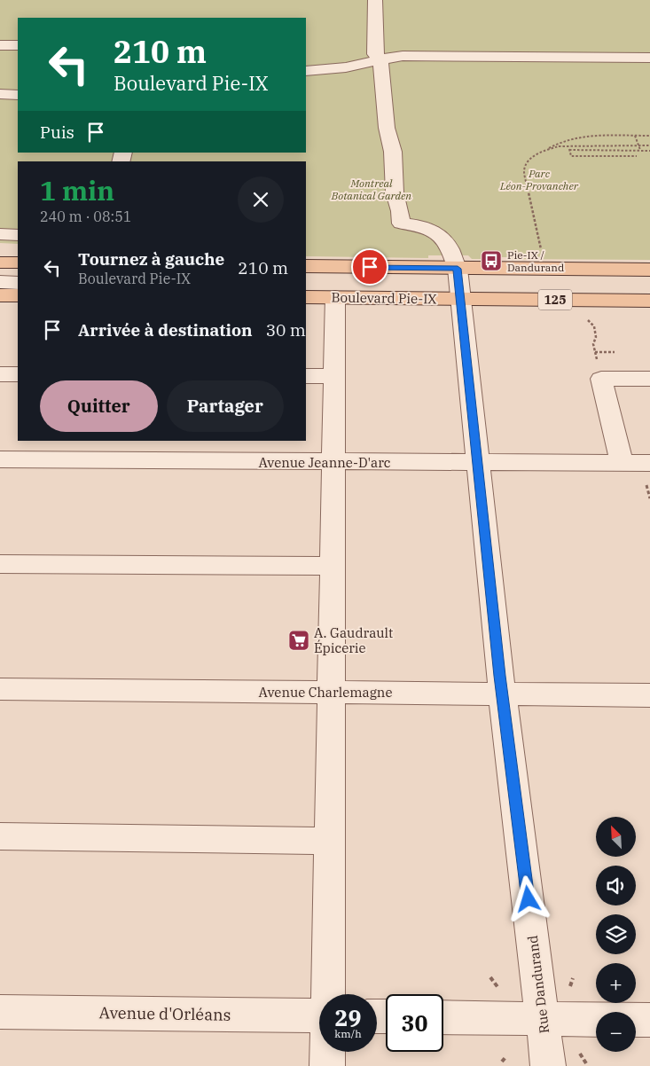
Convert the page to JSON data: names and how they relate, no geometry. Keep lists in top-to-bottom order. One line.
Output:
{"streets":{"main road":["Boulevard Pie-IX","125"],"street":["Avenue Jeanne-D'arc","Avenue Charlemagne","Rue Dandurand","Avenue d'Orléans"]},"crossings":[["Boulevard Pie-IX","Rue Dandurand"],["Avenue Jeanne-D'arc","Rue Dandurand"],["Avenue Charlemagne","Rue Dandurand"]],"parks":["Parc Léon-Provancher","Montreal Botanical Garden"],"places":{"bus stop":["Pie-IX / Dandurand"],"supermarket":["A. Gaudrault Épicerie"]},"north":"top left","page":{"turn":["210 m","Boulevard Pie-IX"],"then":"Puis","heading":["1 min","240 m · 08:51"],"list":[{"name":"Tournez à gauche","note":"Boulevard Pie-IX","value":"210 m"},{"name":"Arrivée à destination","value":"30 m"}],"buttons":["Quitter","Partager"],"map_buttons":["+","−"],"speed":"29 km/h","limit":"30"}}
